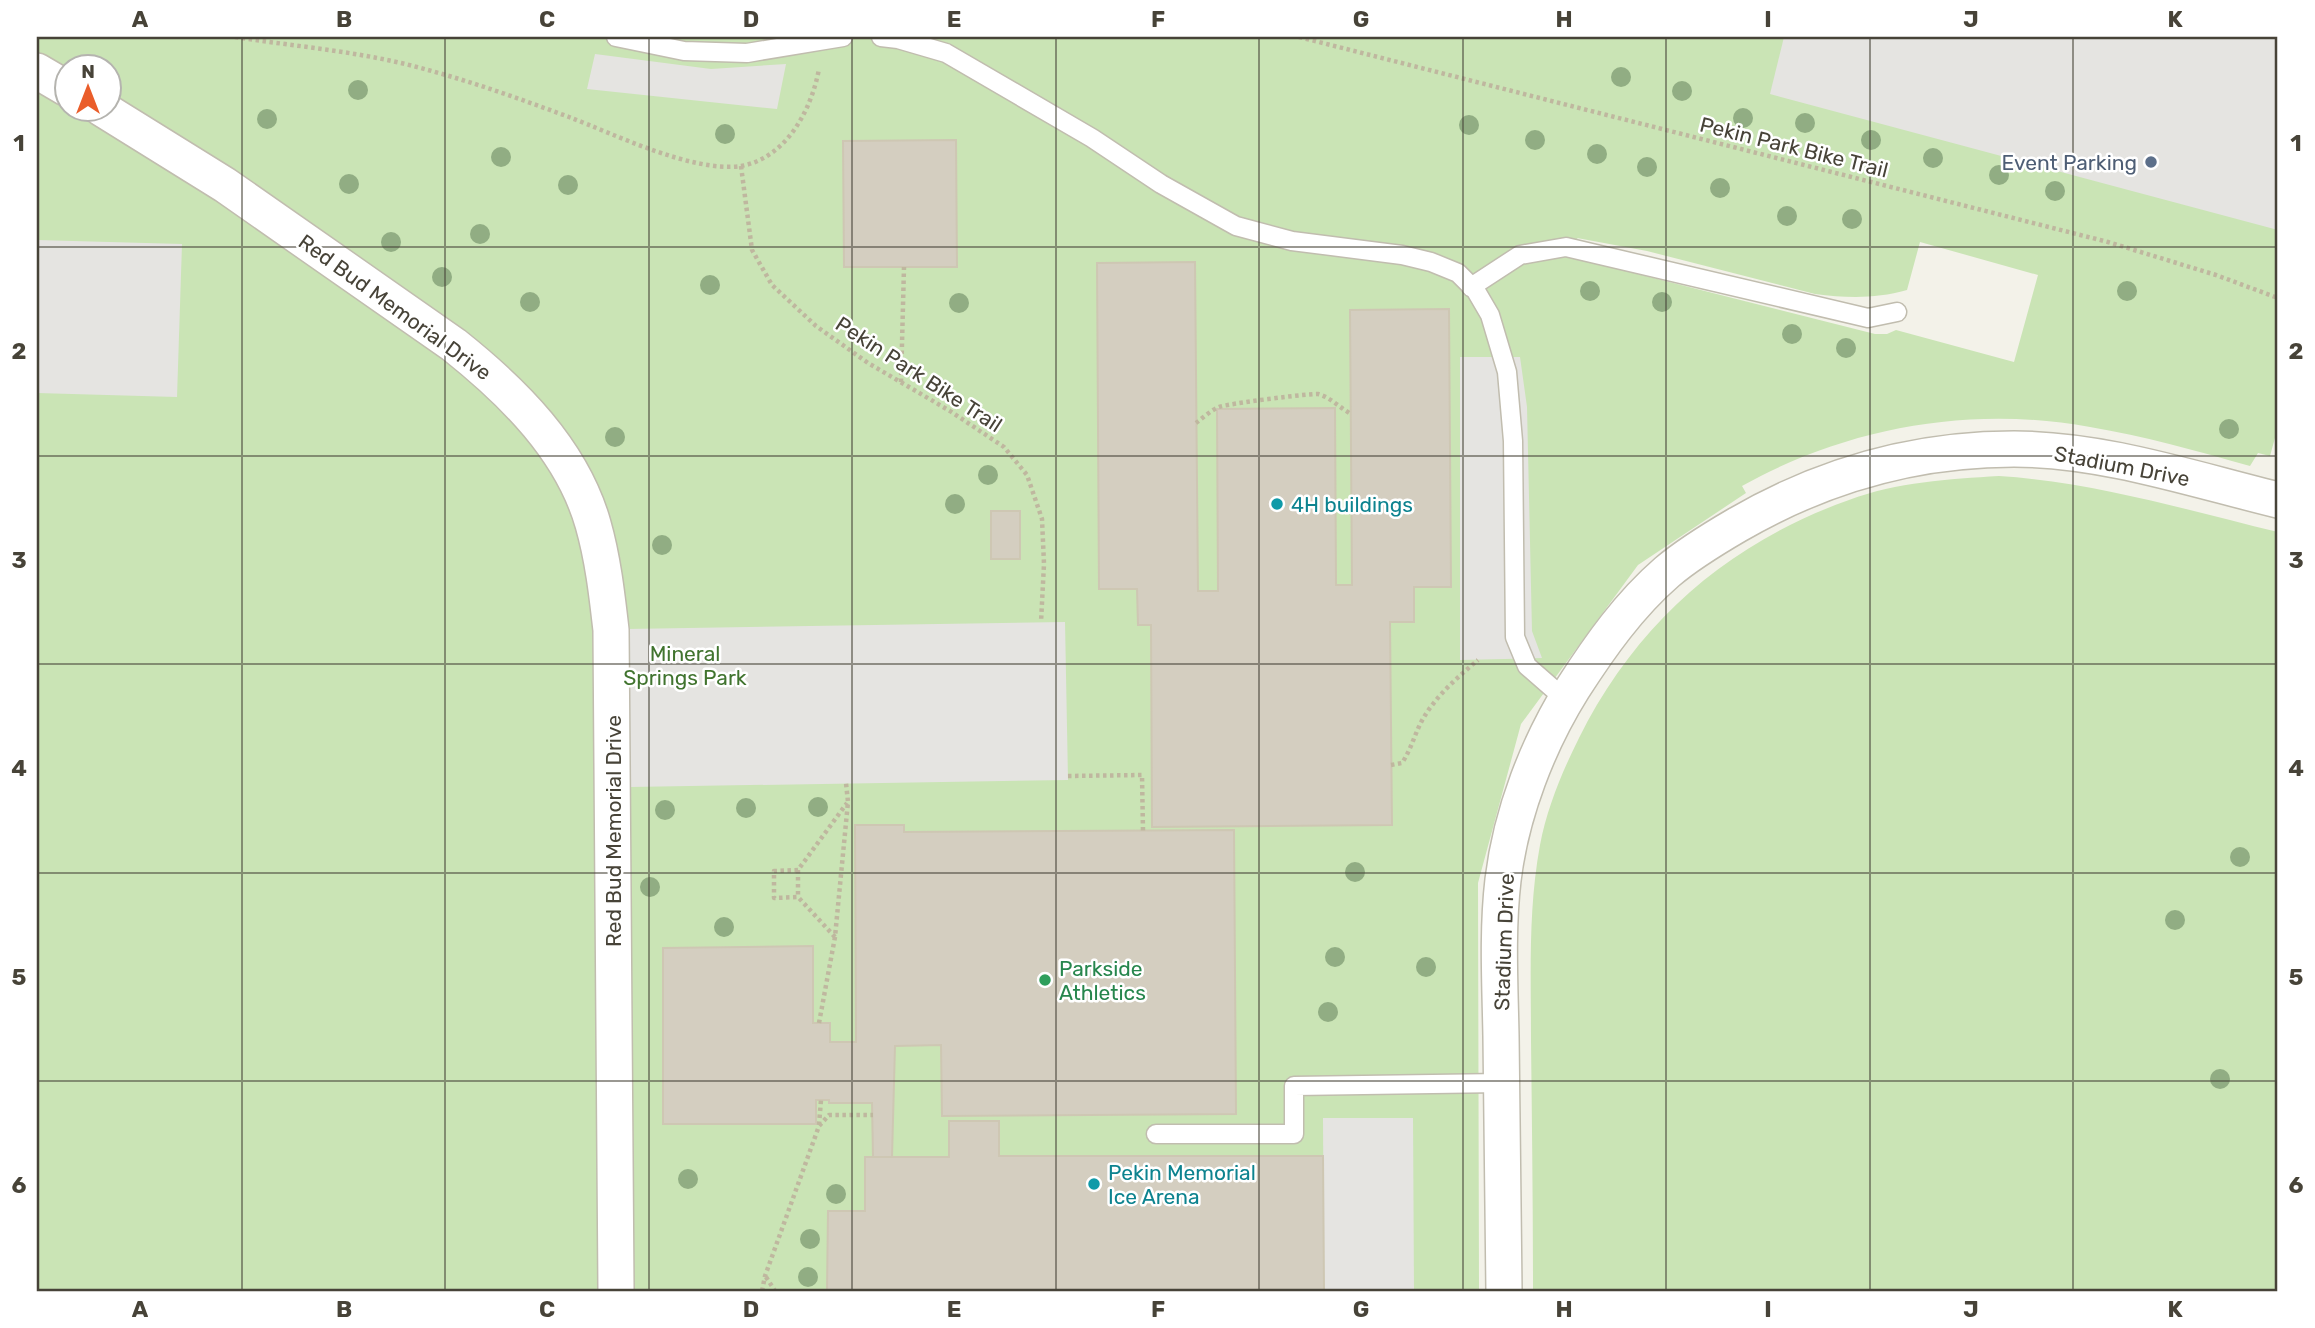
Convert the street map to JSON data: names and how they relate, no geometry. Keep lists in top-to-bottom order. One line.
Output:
{"streets":{"street":["Red Bud Memorial Drive","Stadium Drive"],"path":["Pekin Park Bike Trail"]},"parks":["Mineral Springs Park"],"places":["Event Parking","4H buildings","Parkside Athletics","Pekin Memorial Ice Arena"],"north":"top","grid":{"columns":["A","B","C","D","E","F","G","H","I","J","K"],"rows":["1","2","3","4","5","6"]}}
